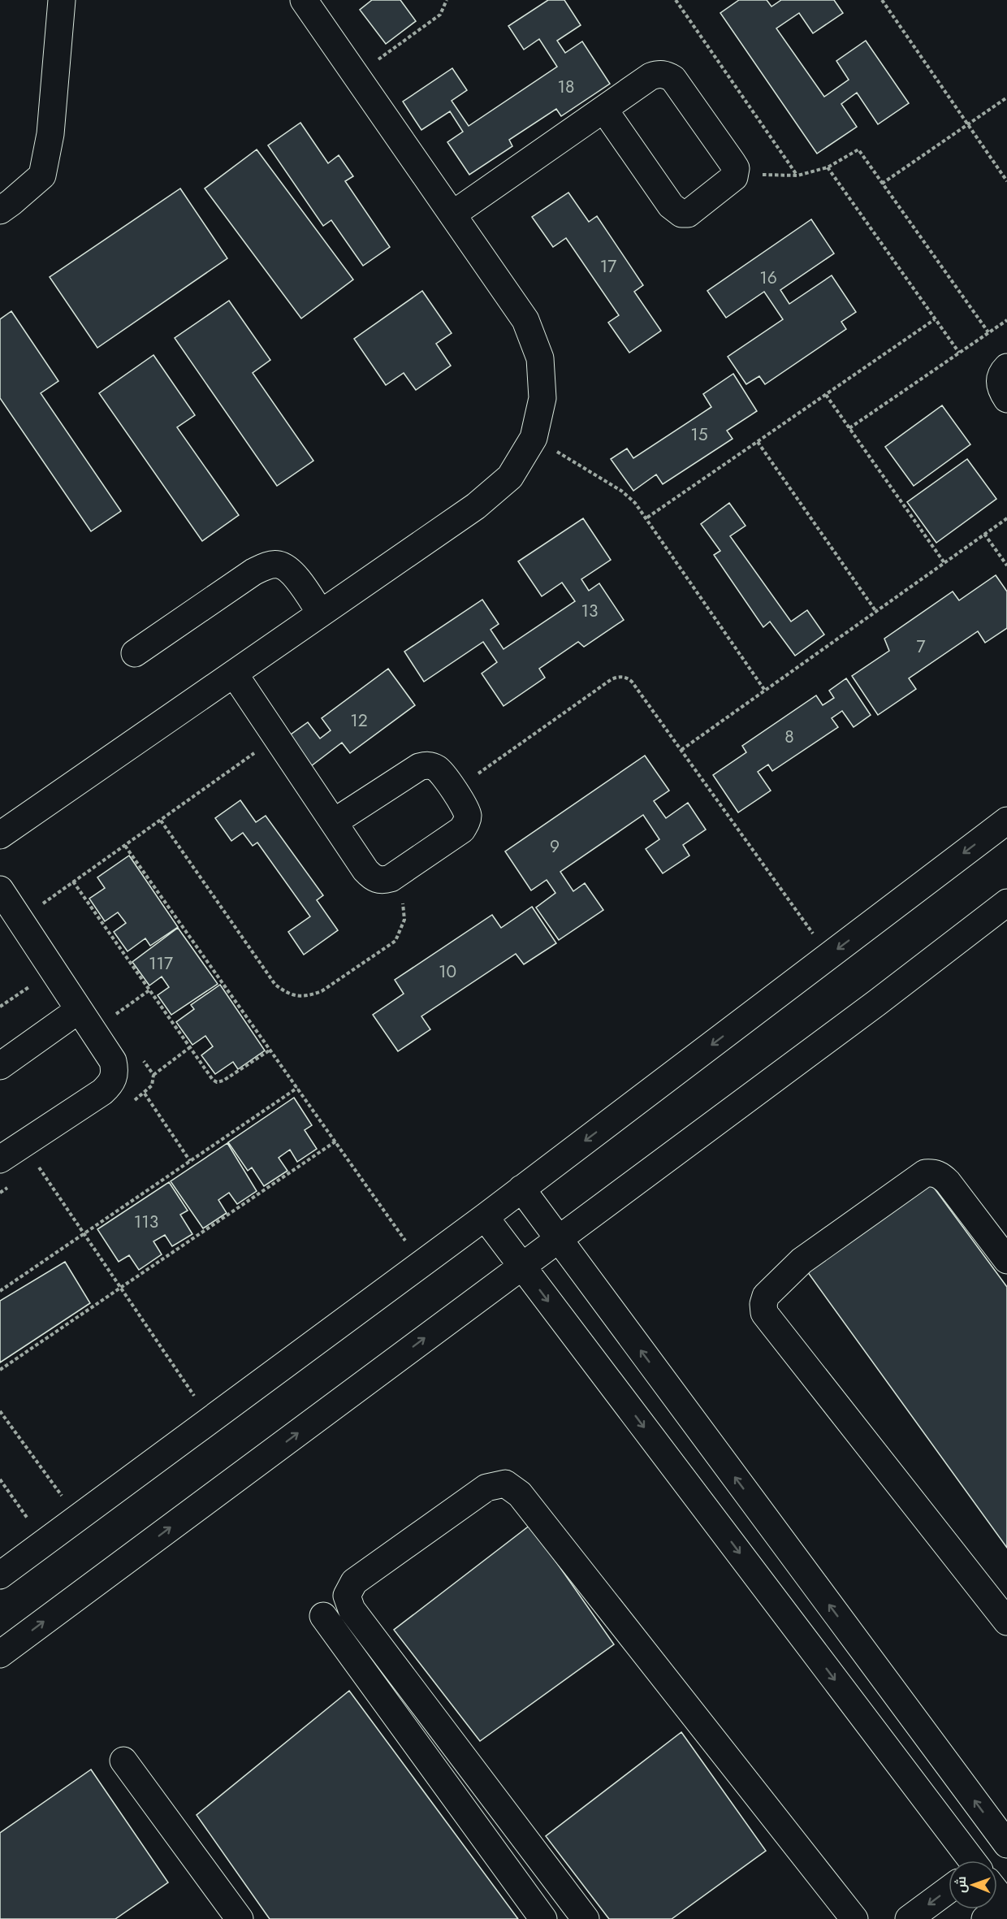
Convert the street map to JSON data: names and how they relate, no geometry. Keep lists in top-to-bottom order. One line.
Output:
{"house_numbers":["18","17","16","15","13","7","12","8","9","117","10","113"],"north":"left"}
